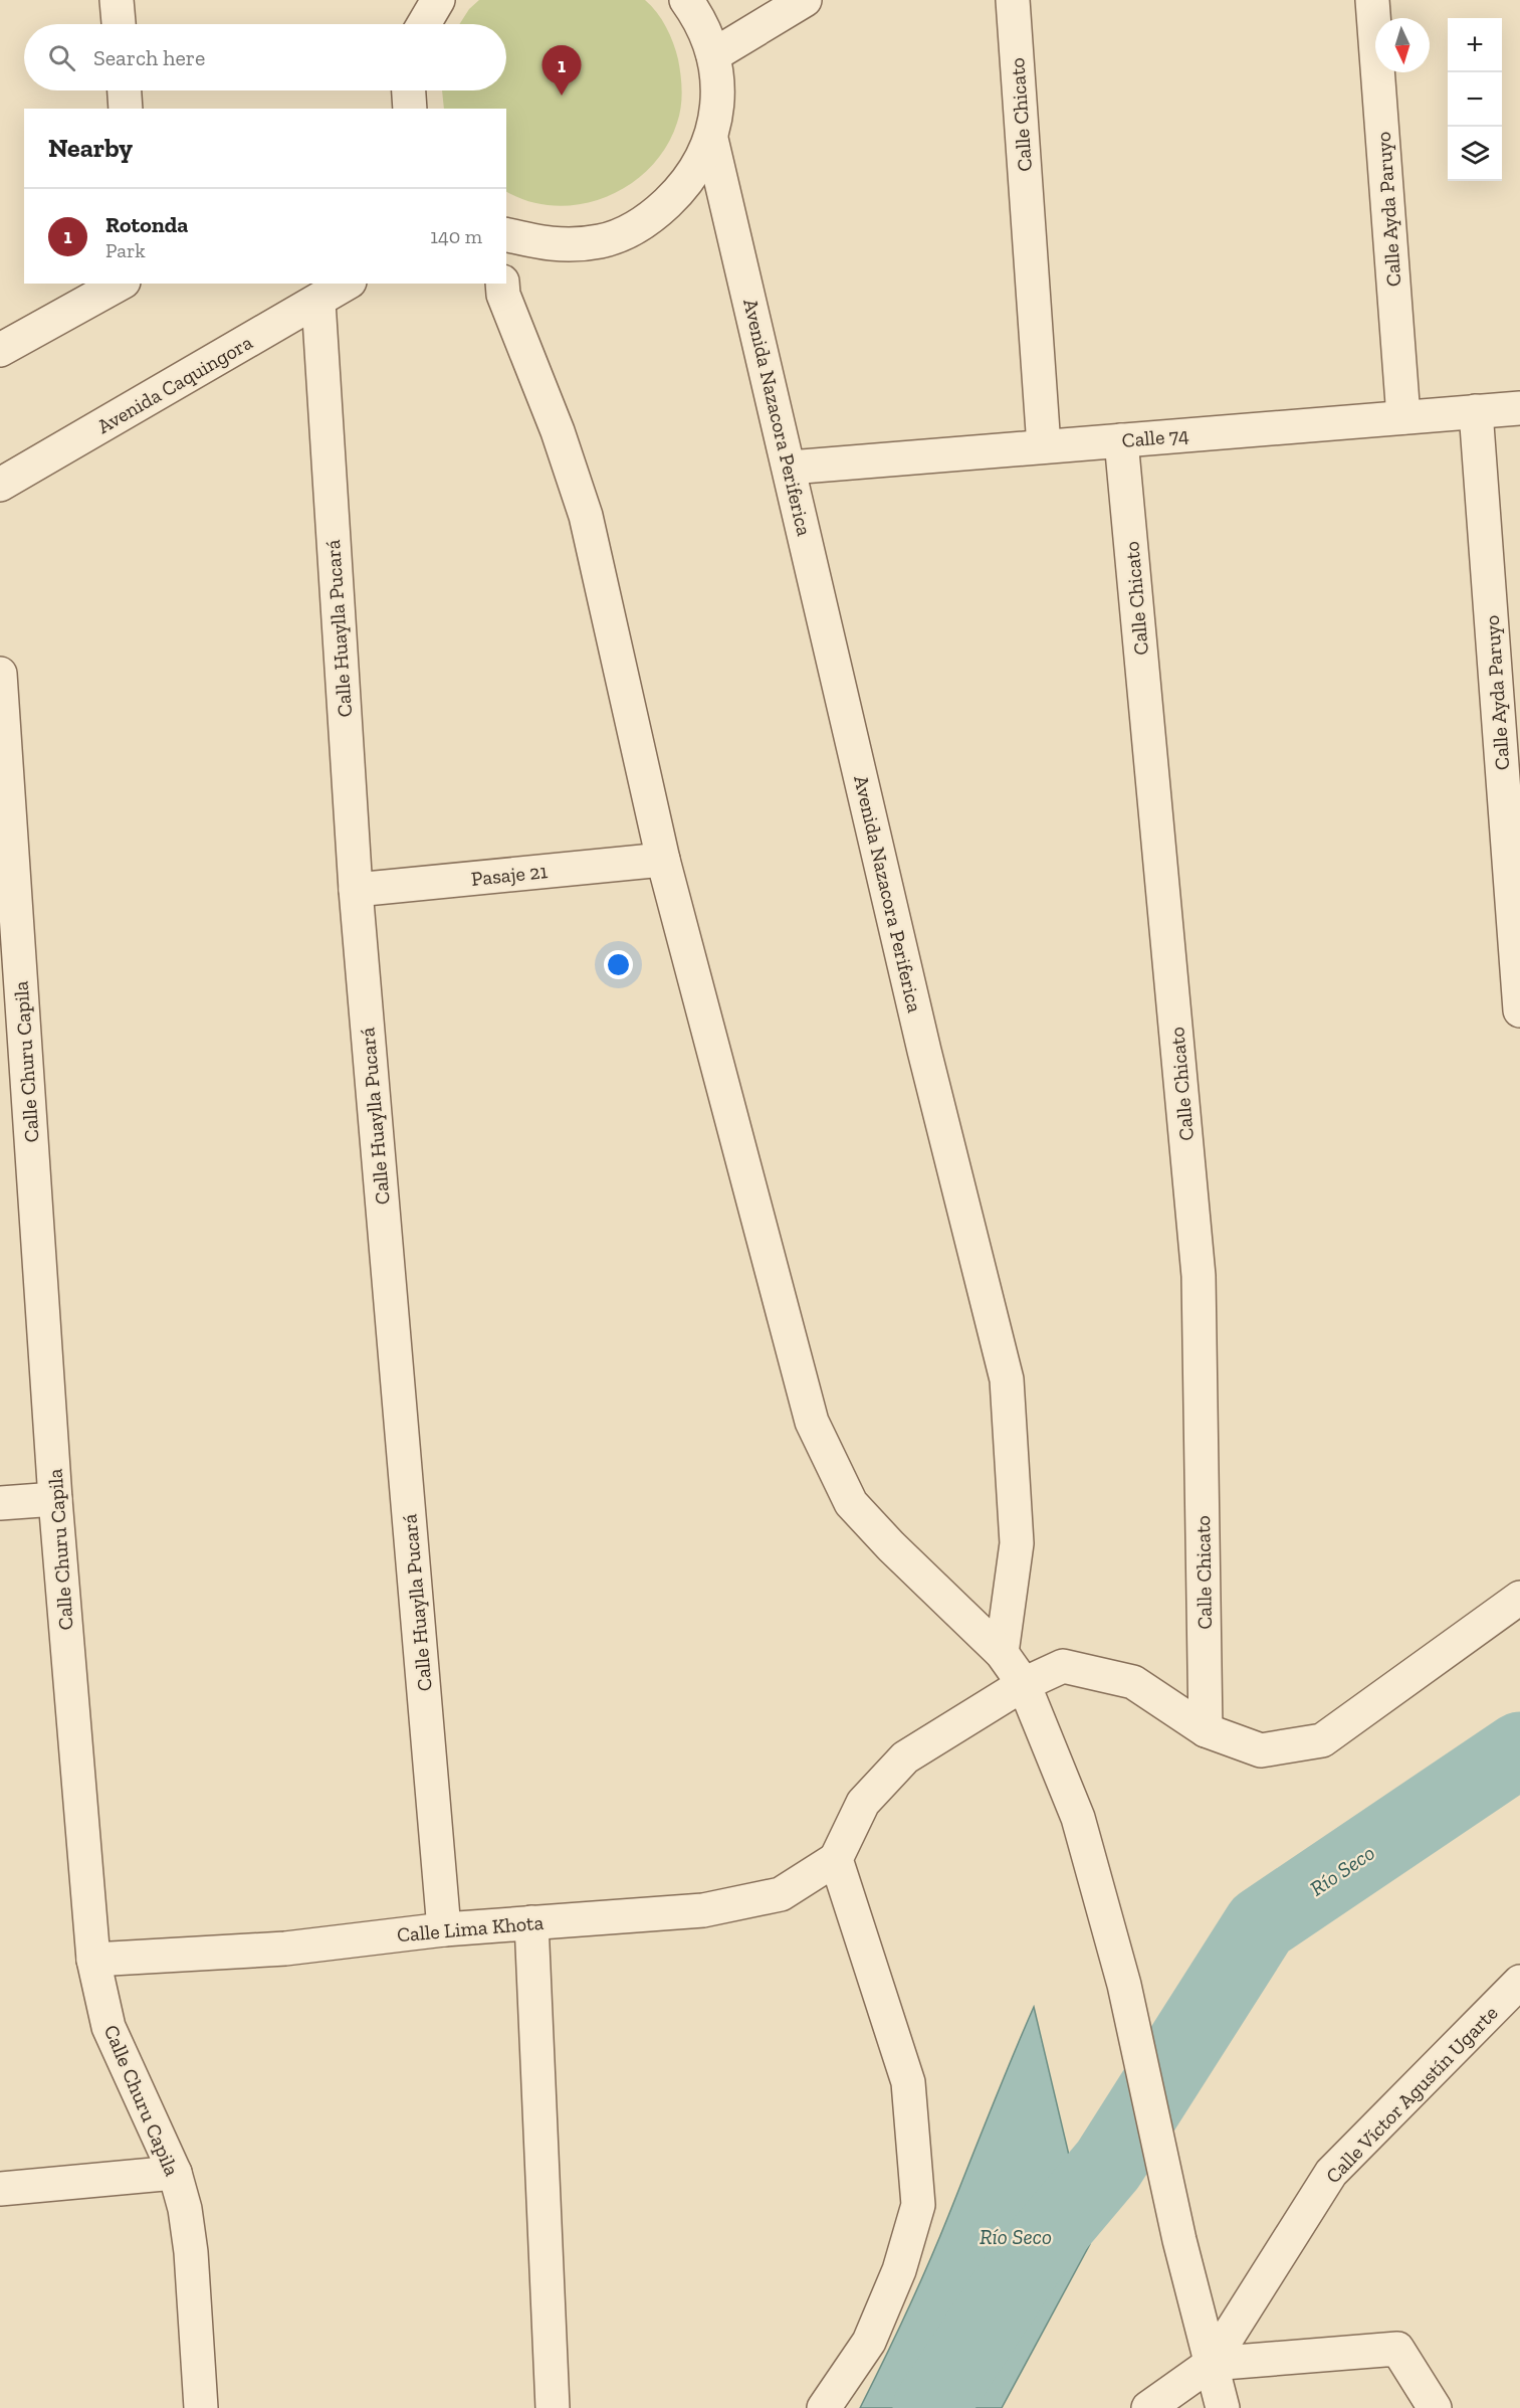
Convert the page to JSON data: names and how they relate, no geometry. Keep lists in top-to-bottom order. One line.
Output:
{"streets":{"street":["Calle Chicato","Calle Ayda Paruyo","Avenida Caquingora","Avenida Nazacora Periferica","Calle 74","Calle Huaylla Pucará","Pasaje 21","Calle Churu Capila","Calle Lima Khota","Calle Víctor Agustín Ugarte"]},"crossings":[["Calle Chicato","Calle 74"],["Calle Ayda Paruyo","Calle 74"],["Avenida Caquingora","Calle Huaylla Pucará"],["Avenida Nazacora Periferica","Calle 74"],["Calle Huaylla Pucará","Pasaje 21"],["Calle Huaylla Pucará","Calle Lima Khota"],["Calle Churu Capila","Calle Lima Khota"]],"water":["Río Seco"],"north":"bottom","page":{"map_buttons":["+","−"],"search":"Search here","pins":"1","heading":"Nearby","list":[{"mark":"1","name":"Rotonda","note":"Park","value":"140 m"}]}}
